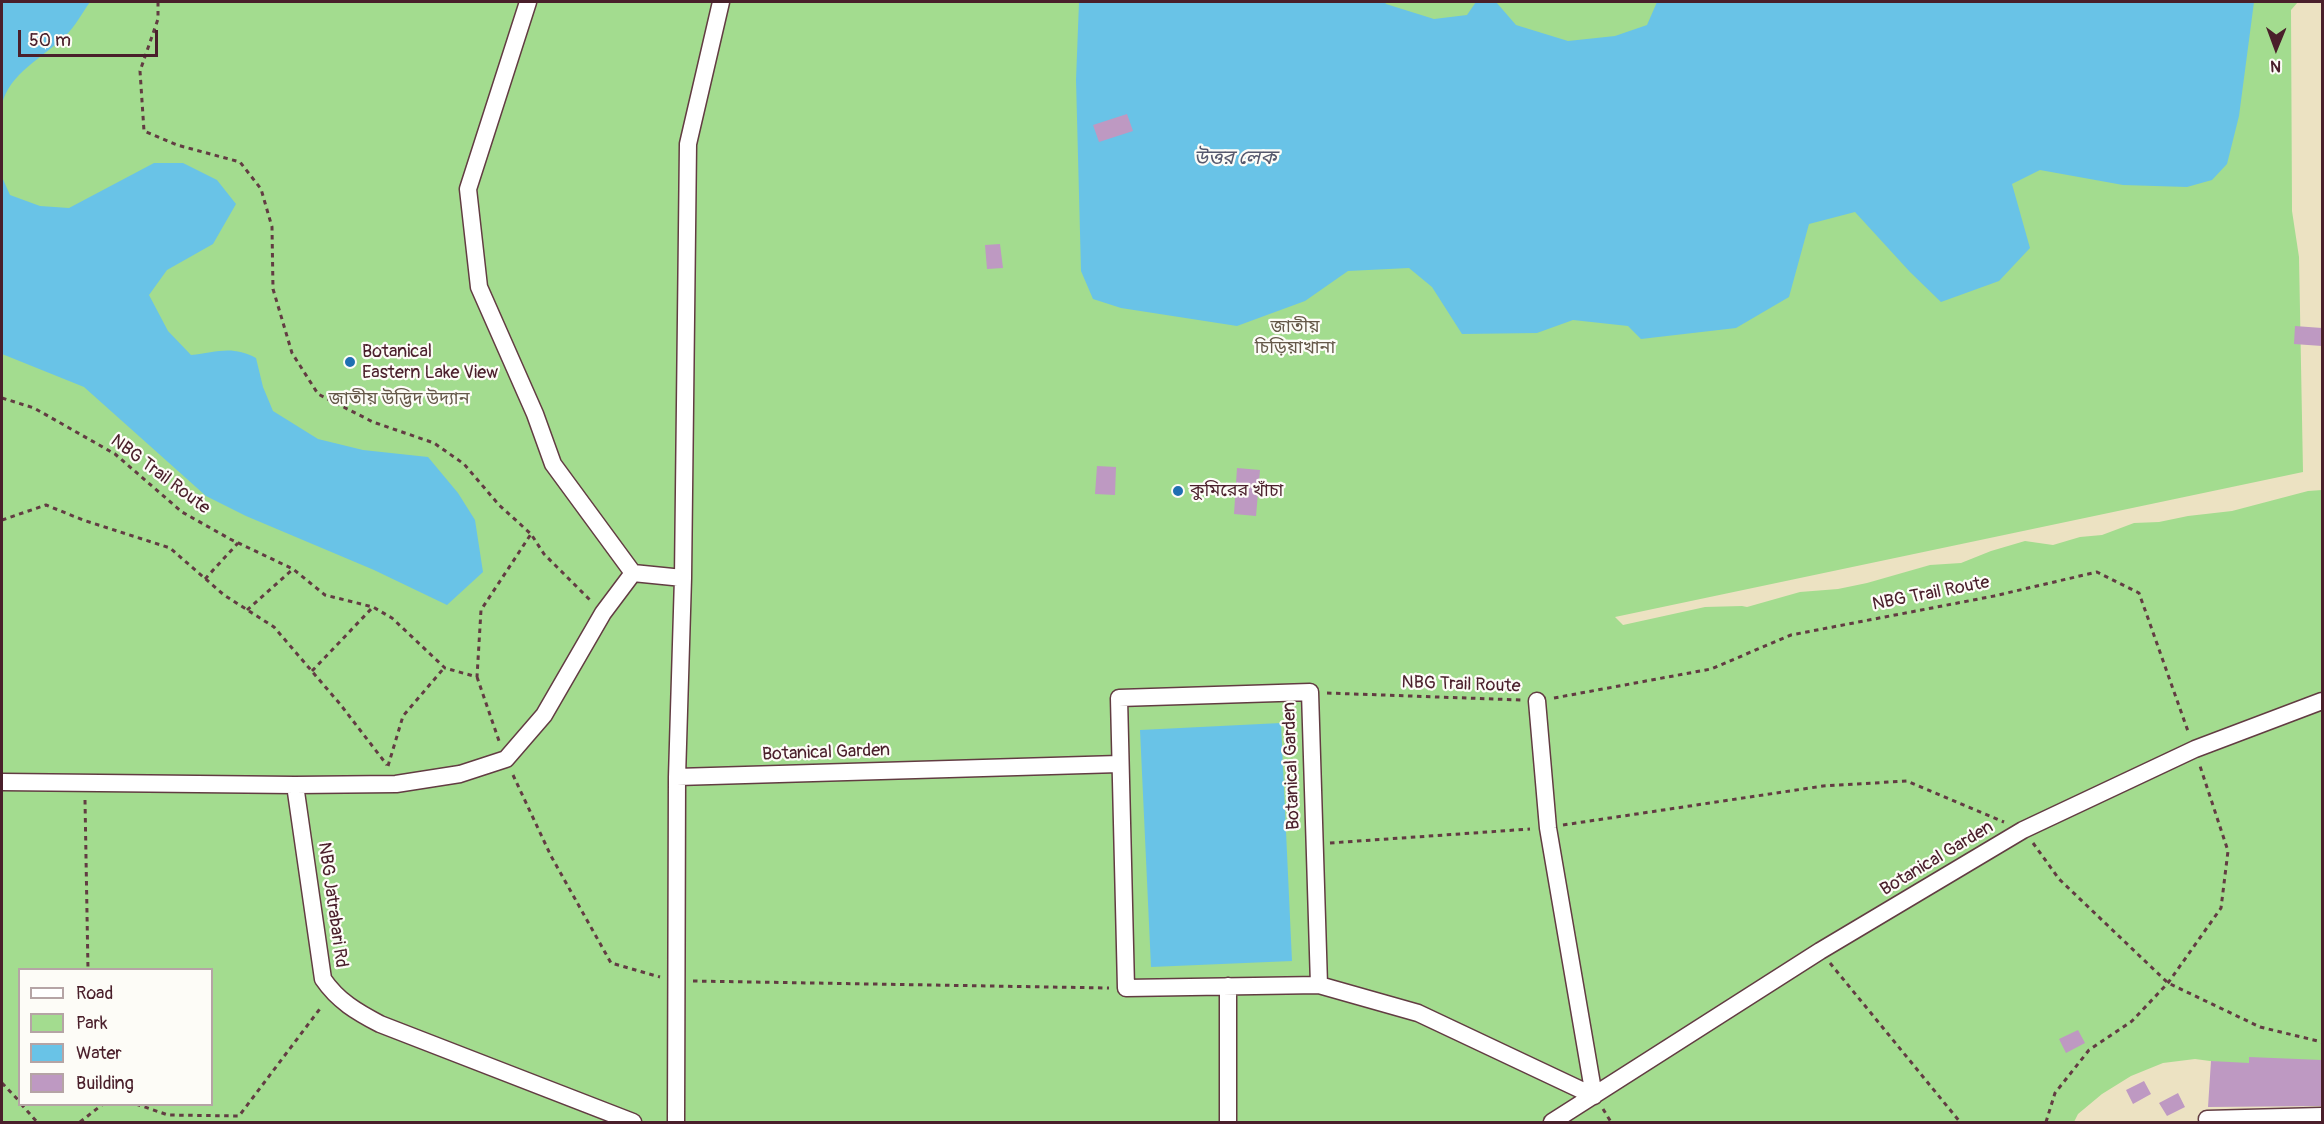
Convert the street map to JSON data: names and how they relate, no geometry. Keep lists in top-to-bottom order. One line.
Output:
{"streets":{"street":["Botanical Garden","NBG Jatrabari Rd"],"path":["NBG Trail Route"]},"crossings":[["NBG Trail Route","Botanical Garden"]],"water":["উত্তর লেক"],"parks":["জাতীয় চিড়িয়াখানা","জাতীয় উদ্ভিদ উদ্যান"],"places":["Botanical Eastern Lake View","কুমিরের খাঁচা"],"legend":["Road","Park","Water","Building"],"scale_bar":"50 m","north":"bottom"}
